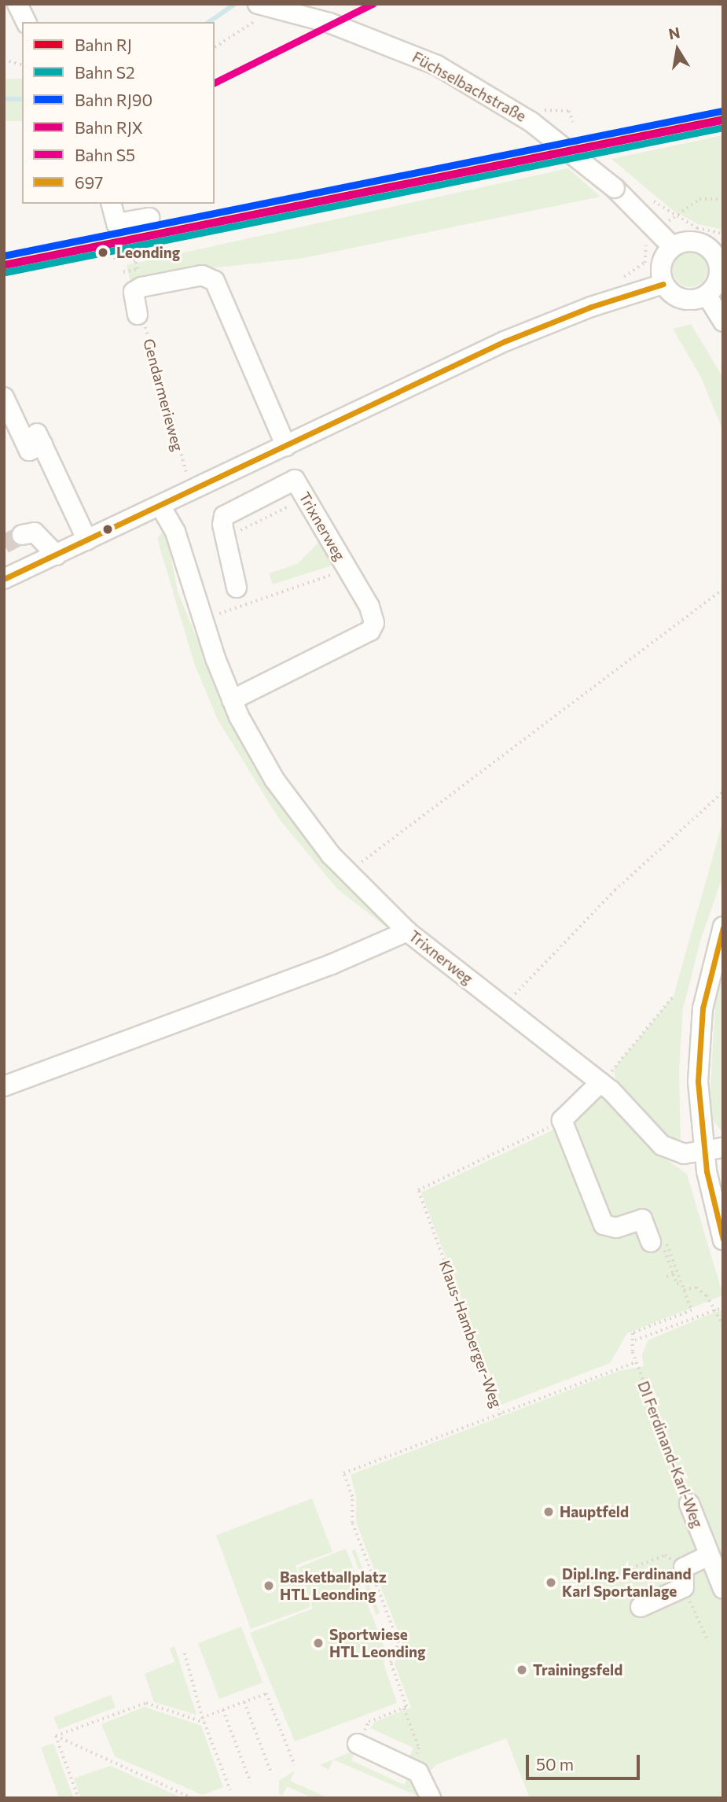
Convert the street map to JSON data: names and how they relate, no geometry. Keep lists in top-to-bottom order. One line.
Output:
{"streets":{"street":["Füchselbachstraße","Trixnerweg","DI Ferdinand-Karl-Weg"],"path":["Gendarmerieweg","Klaus-Hamberger-Weg"]},"crossings":[["Klaus-Hamberger-Weg","DI Ferdinand-Karl-Weg"]],"places":["Leonding","Hauptfeld","Dipl.Ing. Ferdinand Karl Sportanlage","Basketballplatz HTL Leonding","Sportwiese HTL Leonding","Trainingsfeld"],"lines":["rail line S5","rail line RJ90","rail line RJ","rail line RJX","rail line S2","transit line 697"],"legend":["Bahn RJ","Bahn S2","Bahn RJ90","Bahn RJX","Bahn S5","697"],"scale_bar":"50 m","north":"top"}
